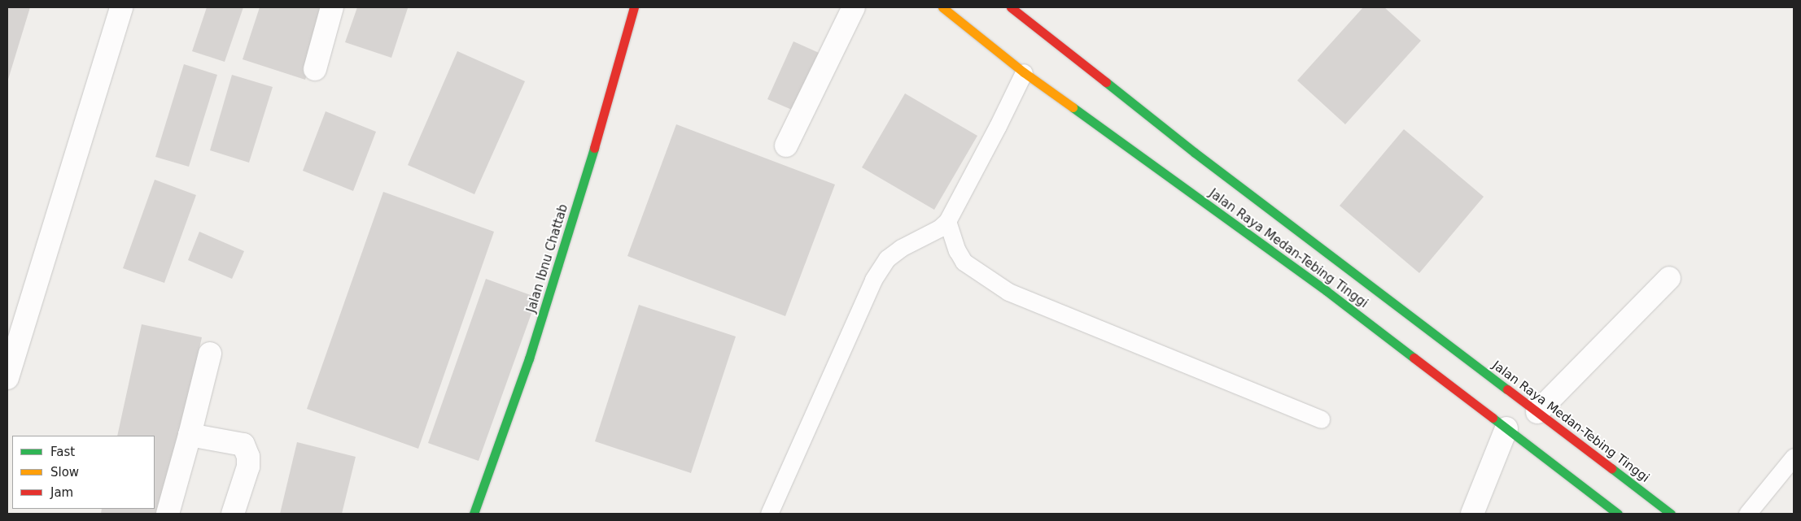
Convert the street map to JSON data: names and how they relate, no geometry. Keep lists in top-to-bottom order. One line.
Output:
{"streets":{"main road":["Jalan Raya Medan-Tebing Tinggi","Jalan Ibnu Chattab"]},"legend":["Fast","Slow","Jam"]}
